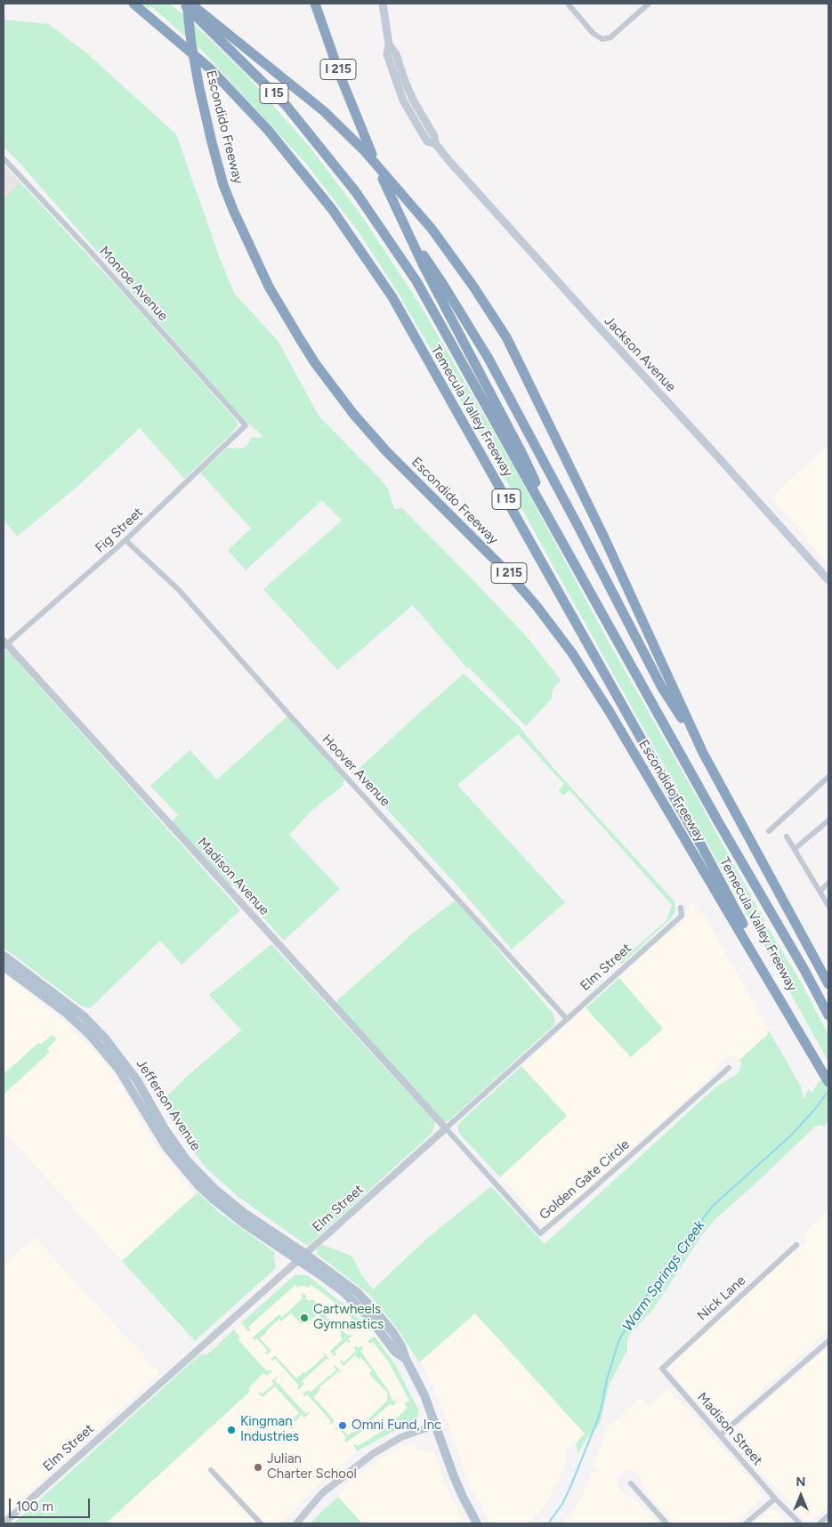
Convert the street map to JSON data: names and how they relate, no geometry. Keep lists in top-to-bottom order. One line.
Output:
{"streets":{"highway":["I 215","I 15","Escondido Freeway","Temecula Valley Freeway"],"main road":["Jackson Avenue","Jefferson Avenue"],"street":["Monroe Avenue","Fig Street","Hoover Avenue","Madison Avenue","Elm Street","Golden Gate Circle","Nick Lane","Madison Street"]},"crossings":[["Escondido Freeway","Temecula Valley Freeway"],["Monroe Avenue","Fig Street"],["Fig Street","Hoover Avenue"],["Fig Street","Madison Avenue"],["Hoover Avenue","Elm Street"],["Madison Avenue","Elm Street"],["Madison Avenue","Golden Gate Circle"],["Elm Street","Jefferson Avenue"],["Elm Street","Golden Gate Circle"],["Nick Lane","Madison Street"]],"water":["Warm Springs Creek"],"places":["Cartwheels Gymnastics","Omni Fund, Inc","Kingman Industries","Julian Charter School"],"scale_bar":"100 m","north":"top"}
